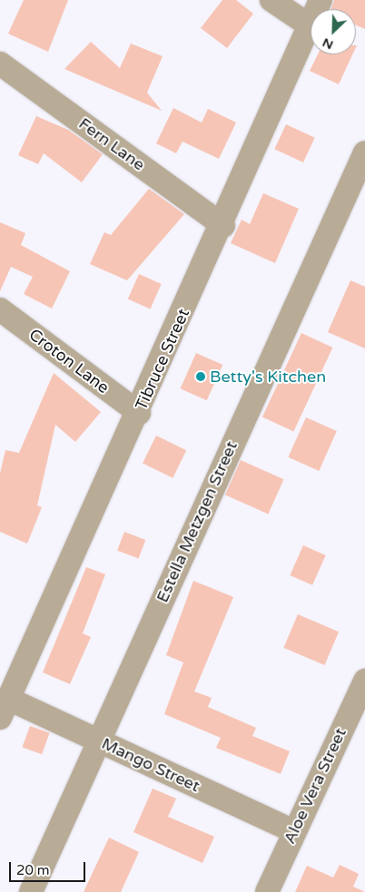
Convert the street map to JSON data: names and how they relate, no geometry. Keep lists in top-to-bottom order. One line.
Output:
{"streets":{"street":["Fern Lane","Tibruce Street","Croton Lane","Estella Metzgen Street","Mango Street","Aloe Vera Street"]},"crossings":[["Fern Lane","Tibruce Street"],["Tibruce Street","Croton Lane"],["Tibruce Street","Mango Street"],["Estella Metzgen Street","Mango Street"],["Mango Street","Aloe Vera Street"]],"places":["Betty's Kitchen"],"scale_bar":"20 m","north":"bottom left"}
